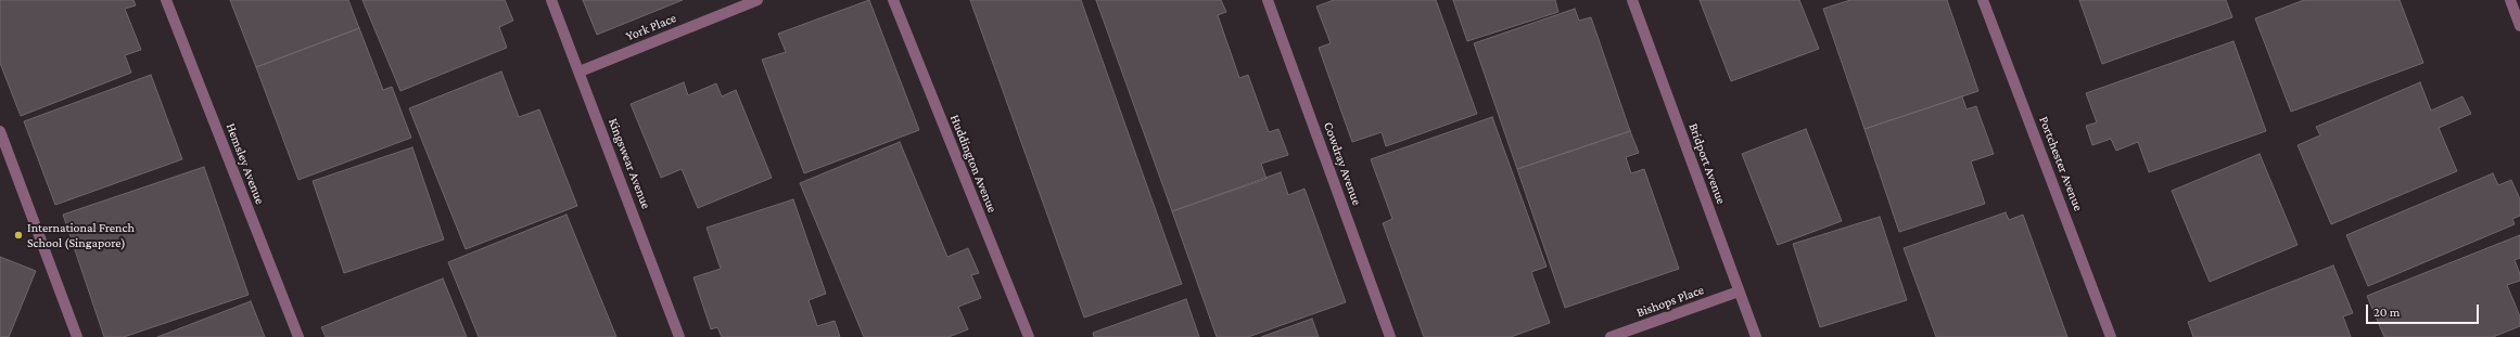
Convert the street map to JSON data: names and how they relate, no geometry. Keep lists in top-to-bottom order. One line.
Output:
{"streets":{"street":["York Place","Hemsley Avenue","Kingswear Avenue","Huddington Avenue","Cowdray Avenue","Bridport Avenue","Portchester Avenue","Bishops Place"]},"crossings":[["York Place","Kingswear Avenue"],["Bridport Avenue","Bishops Place"]],"places":["International French School (Singapore)"],"scale_bar":"20 m"}
